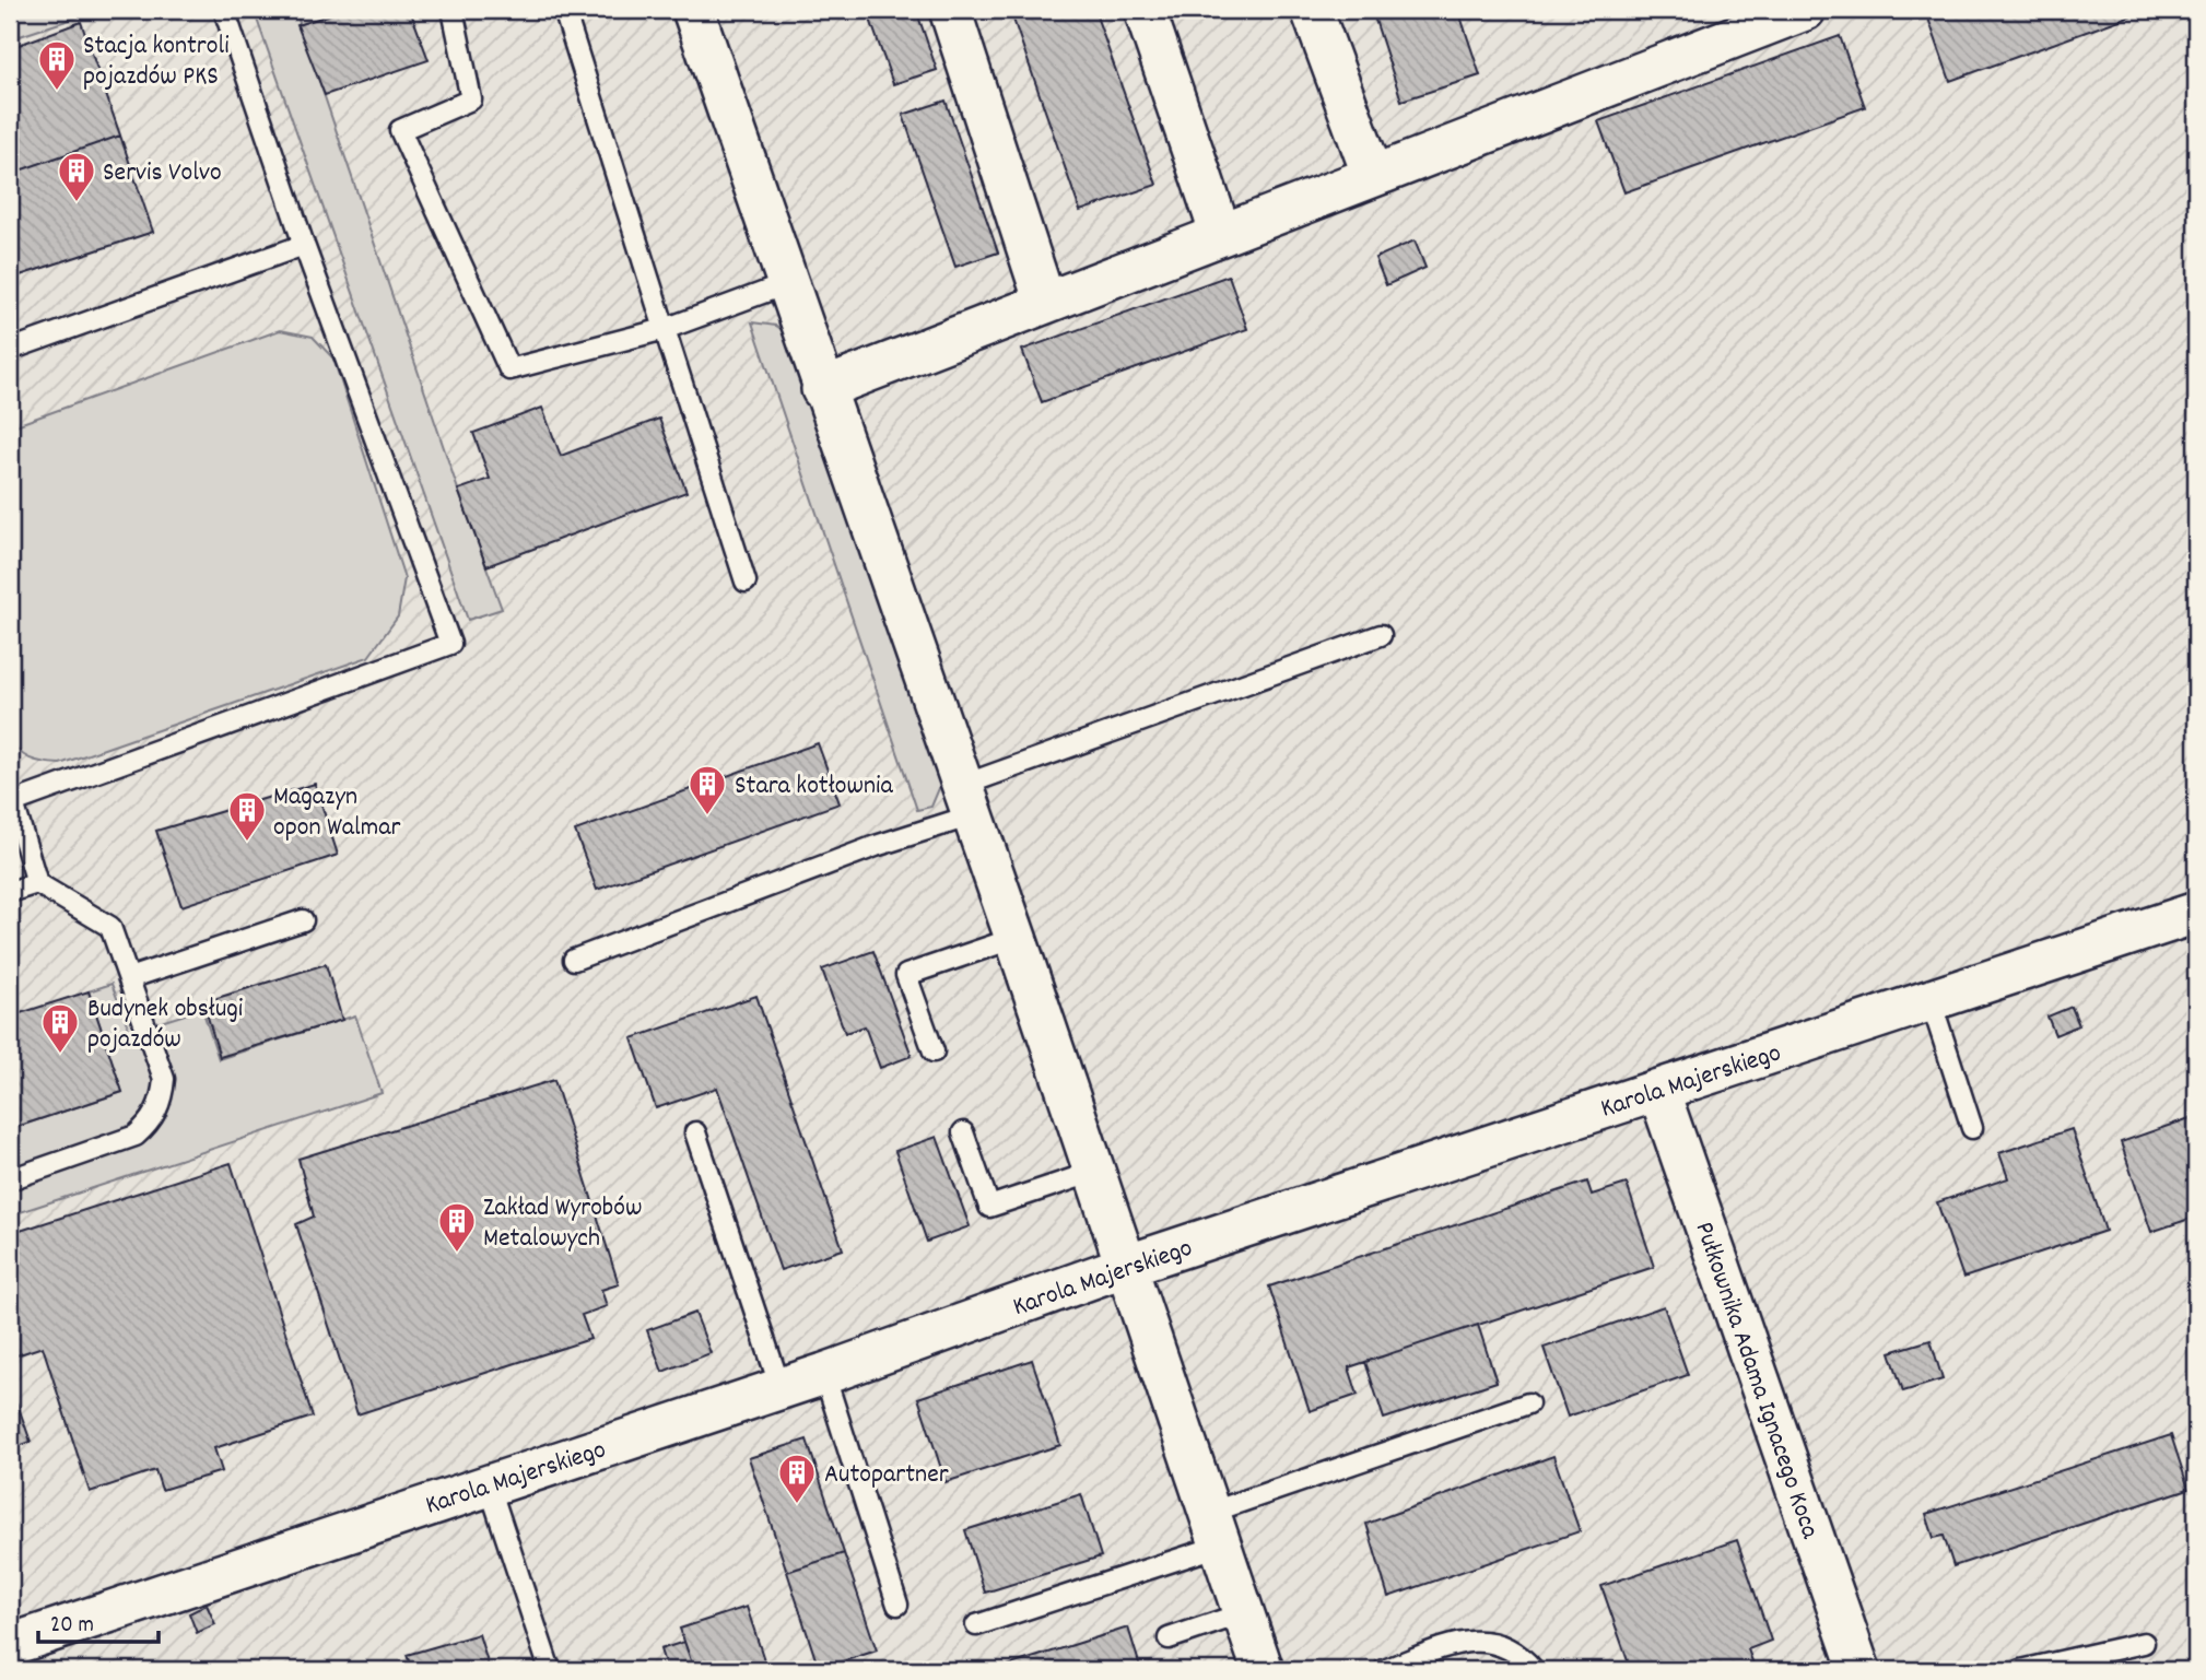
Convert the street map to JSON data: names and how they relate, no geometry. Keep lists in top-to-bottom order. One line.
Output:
{"streets":{"street":["Karola Majerskiego","Pułkownika Adama Ignacego Koca"]},"crossings":[["Karola Majerskiego","Pułkownika Adama Ignacego Koca"]],"places":{"building":["Stacja kontroli pojazdów PKS","Servis Volvo","Stara kotłownia","Magazyn opon Walmar","Budynek obsługi pojazdów","Zakład Wyrobów Metalowych","Autopartner"]},"scale_bar":"20 m"}
